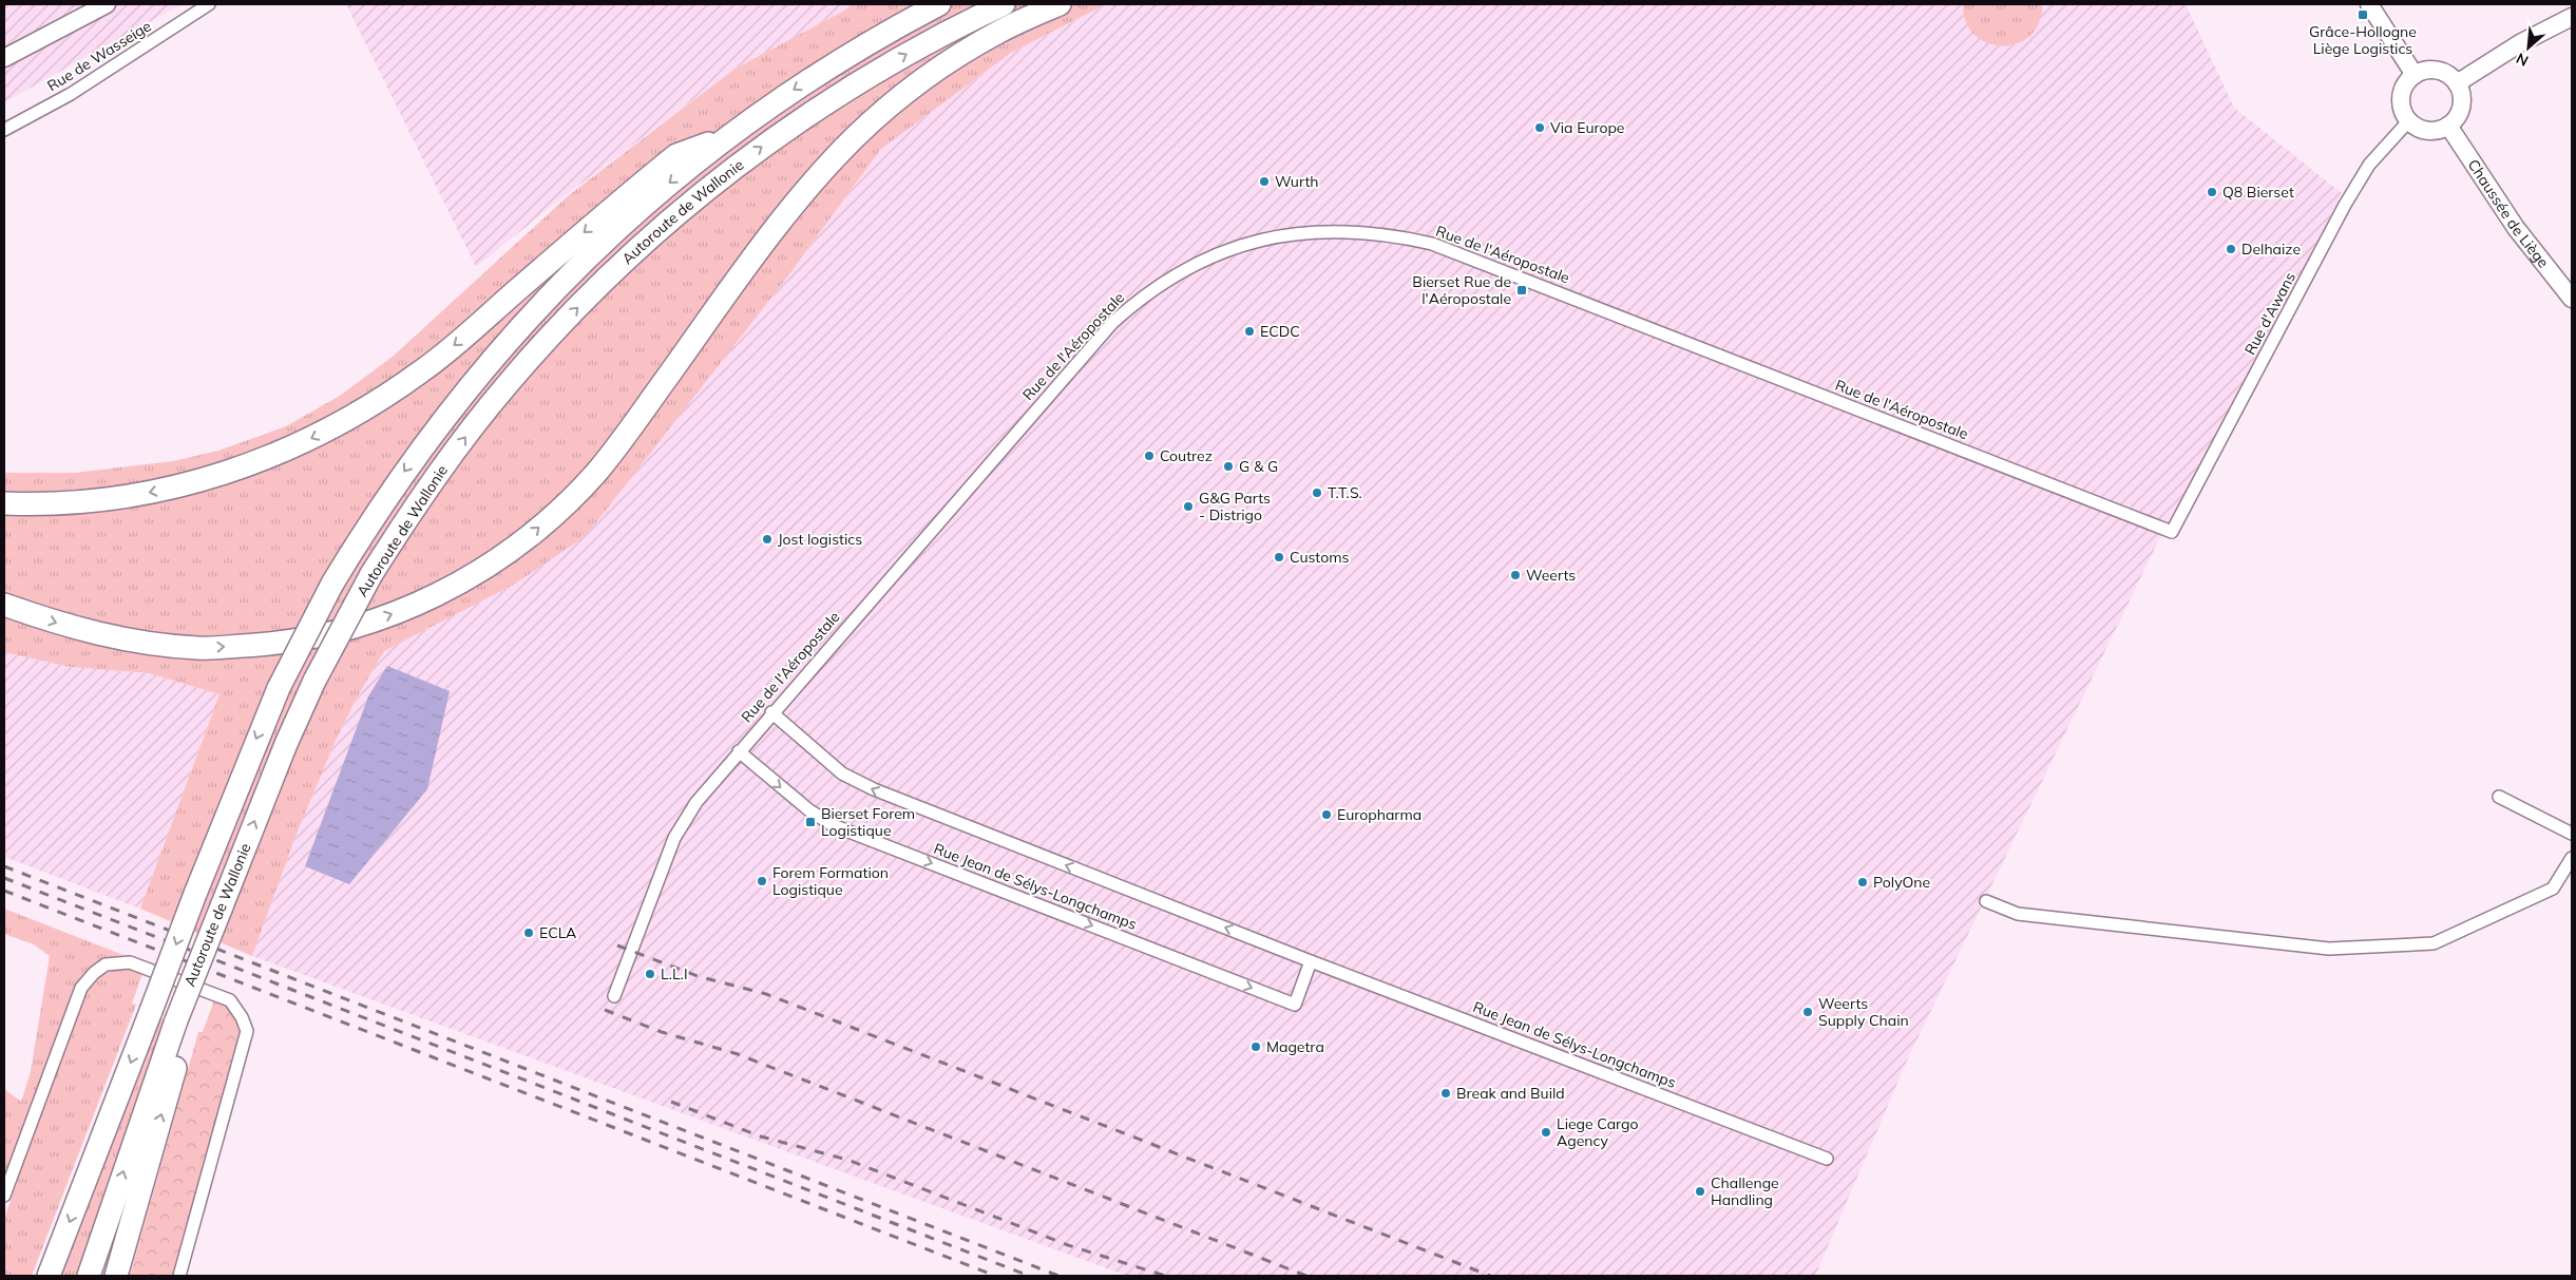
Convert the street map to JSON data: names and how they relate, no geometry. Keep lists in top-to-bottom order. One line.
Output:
{"streets":{"highway":["Autoroute de Wallonie"],"main road":["Chaussée de Liège"],"street":["Rue de Wasseige","Rue de l'Aéropostale","Rue d'Awans","Rue Jean de Sélys-Longchamps"]},"crossings":[["Chaussée de Liège","Rue d'Awans"],["Rue de l'Aéropostale","Rue d'Awans"],["Rue de l'Aéropostale","Rue Jean de Sélys-Longchamps"]],"places":{"transit":["Grâce-Hollogne Liège Logistics","Bierset Rue de l'Aéropostale","Bierset Forem Logistique"],"other":["Via Europe","Wurth","Q8 Bierset","Delhaize","ECDC","Coutrez","G & G","T.T.S.","G&G Parts - Distrigo","Jost logistics","Customs","Weerts","Europharma","Forem Formation Logistique","PolyOne","ECLA","L.L.I","Weerts Supply Chain","Magetra","Break and Build","Liege Cargo Agency","Challenge Handling"]},"north":"bottom left"}
